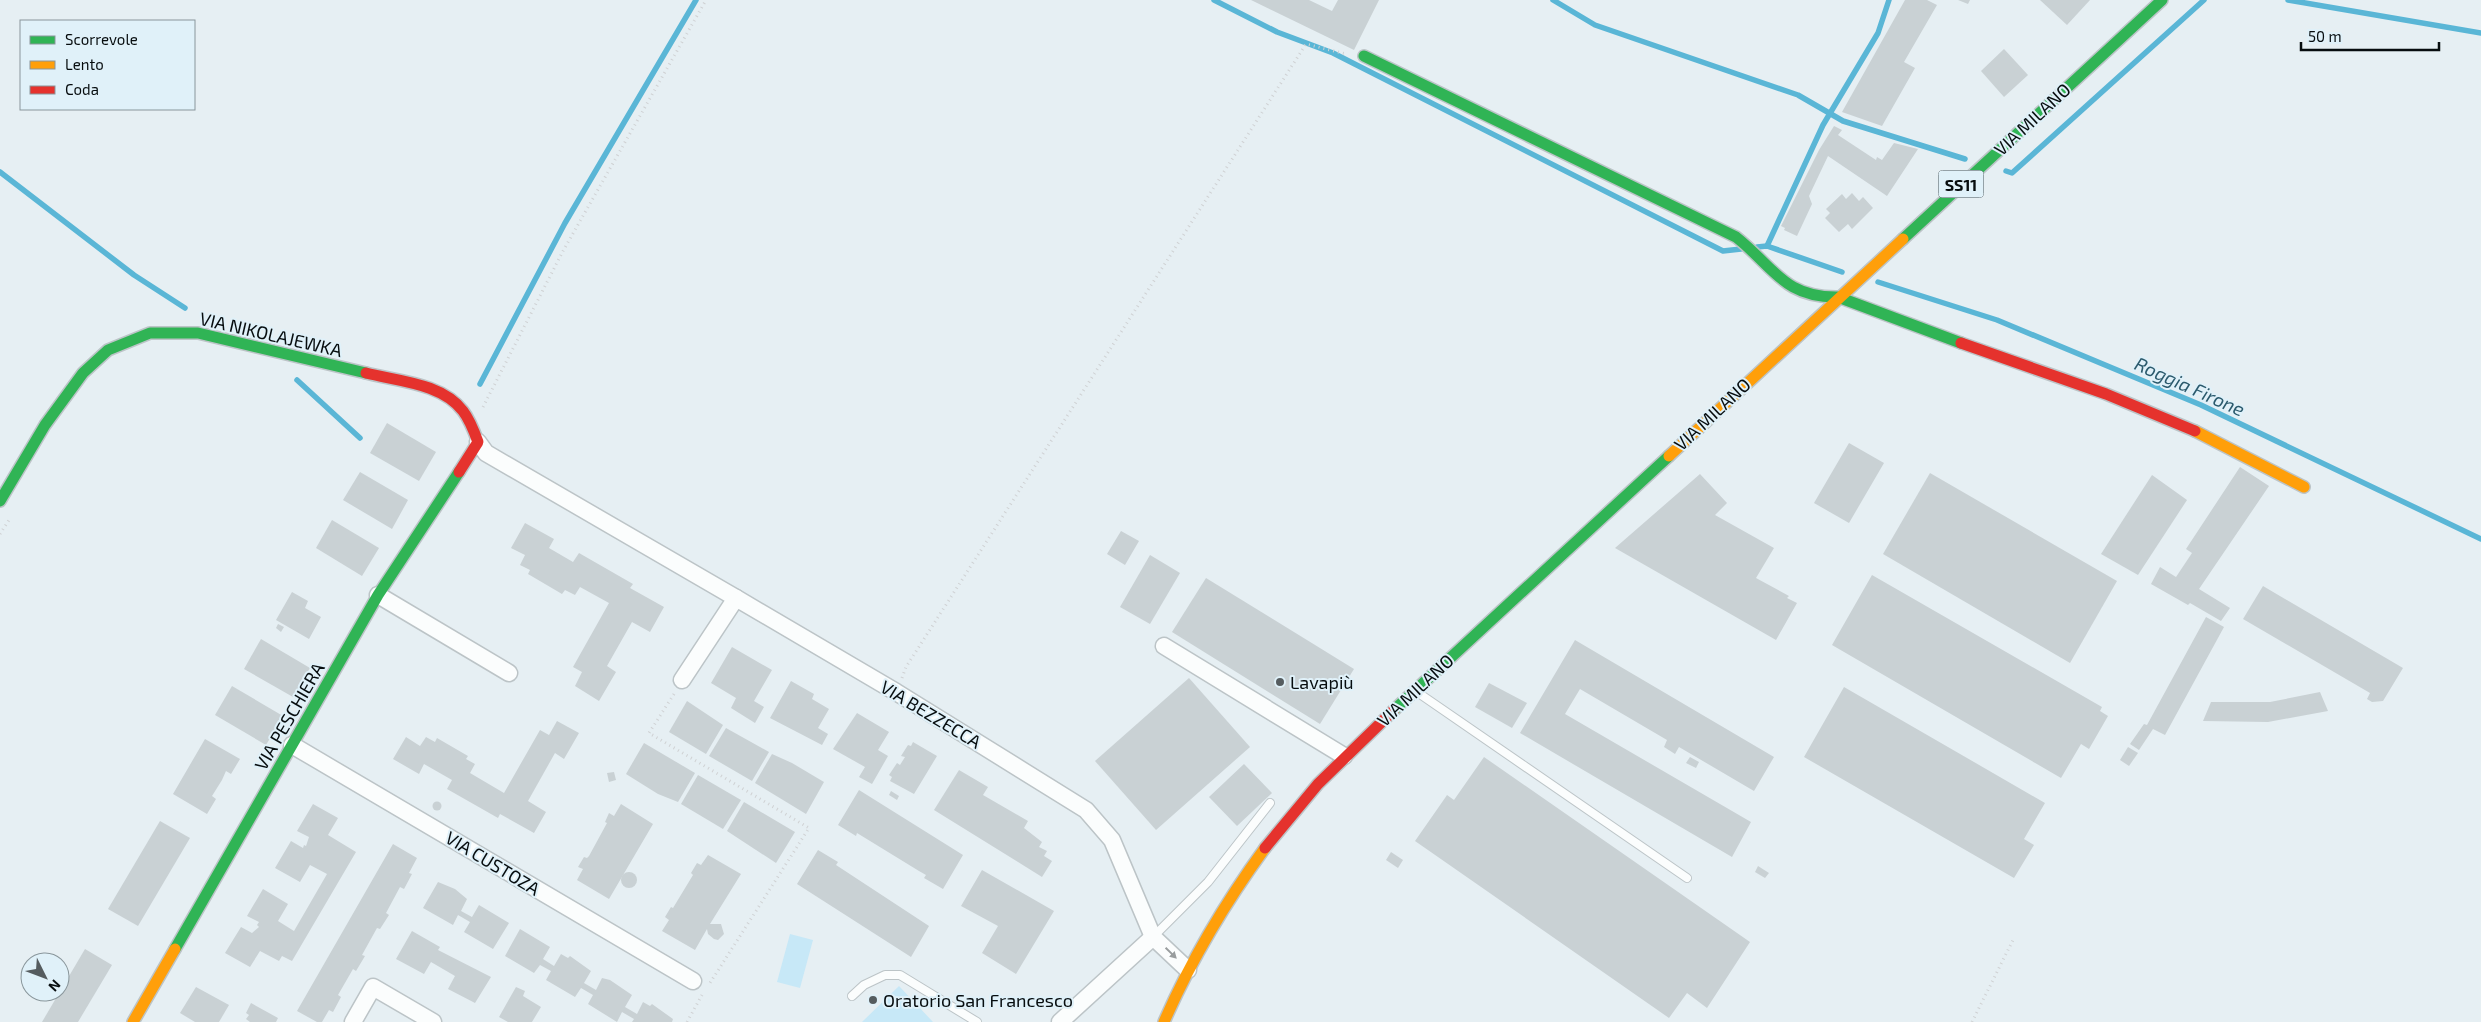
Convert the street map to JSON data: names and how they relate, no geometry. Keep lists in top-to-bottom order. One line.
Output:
{"streets":{"street":["VIA MILANO","SS11","VIA NIKOLAJEWKA","VIA BEZZECCA","VIA PESCHIERA","VIA CUSTOZA"]},"crossings":[["VIA NIKOLAJEWKA","VIA BEZZECCA"],["VIA NIKOLAJEWKA","VIA PESCHIERA"],["VIA BEZZECCA","VIA PESCHIERA"],["VIA PESCHIERA","VIA CUSTOZA"]],"water":["Roggia Firone"],"places":["Lavapiù","Oratorio San Francesco"],"legend":["Scorrevole","Lento","Coda"],"scale_bar":"50 m","north":"bottom right"}
